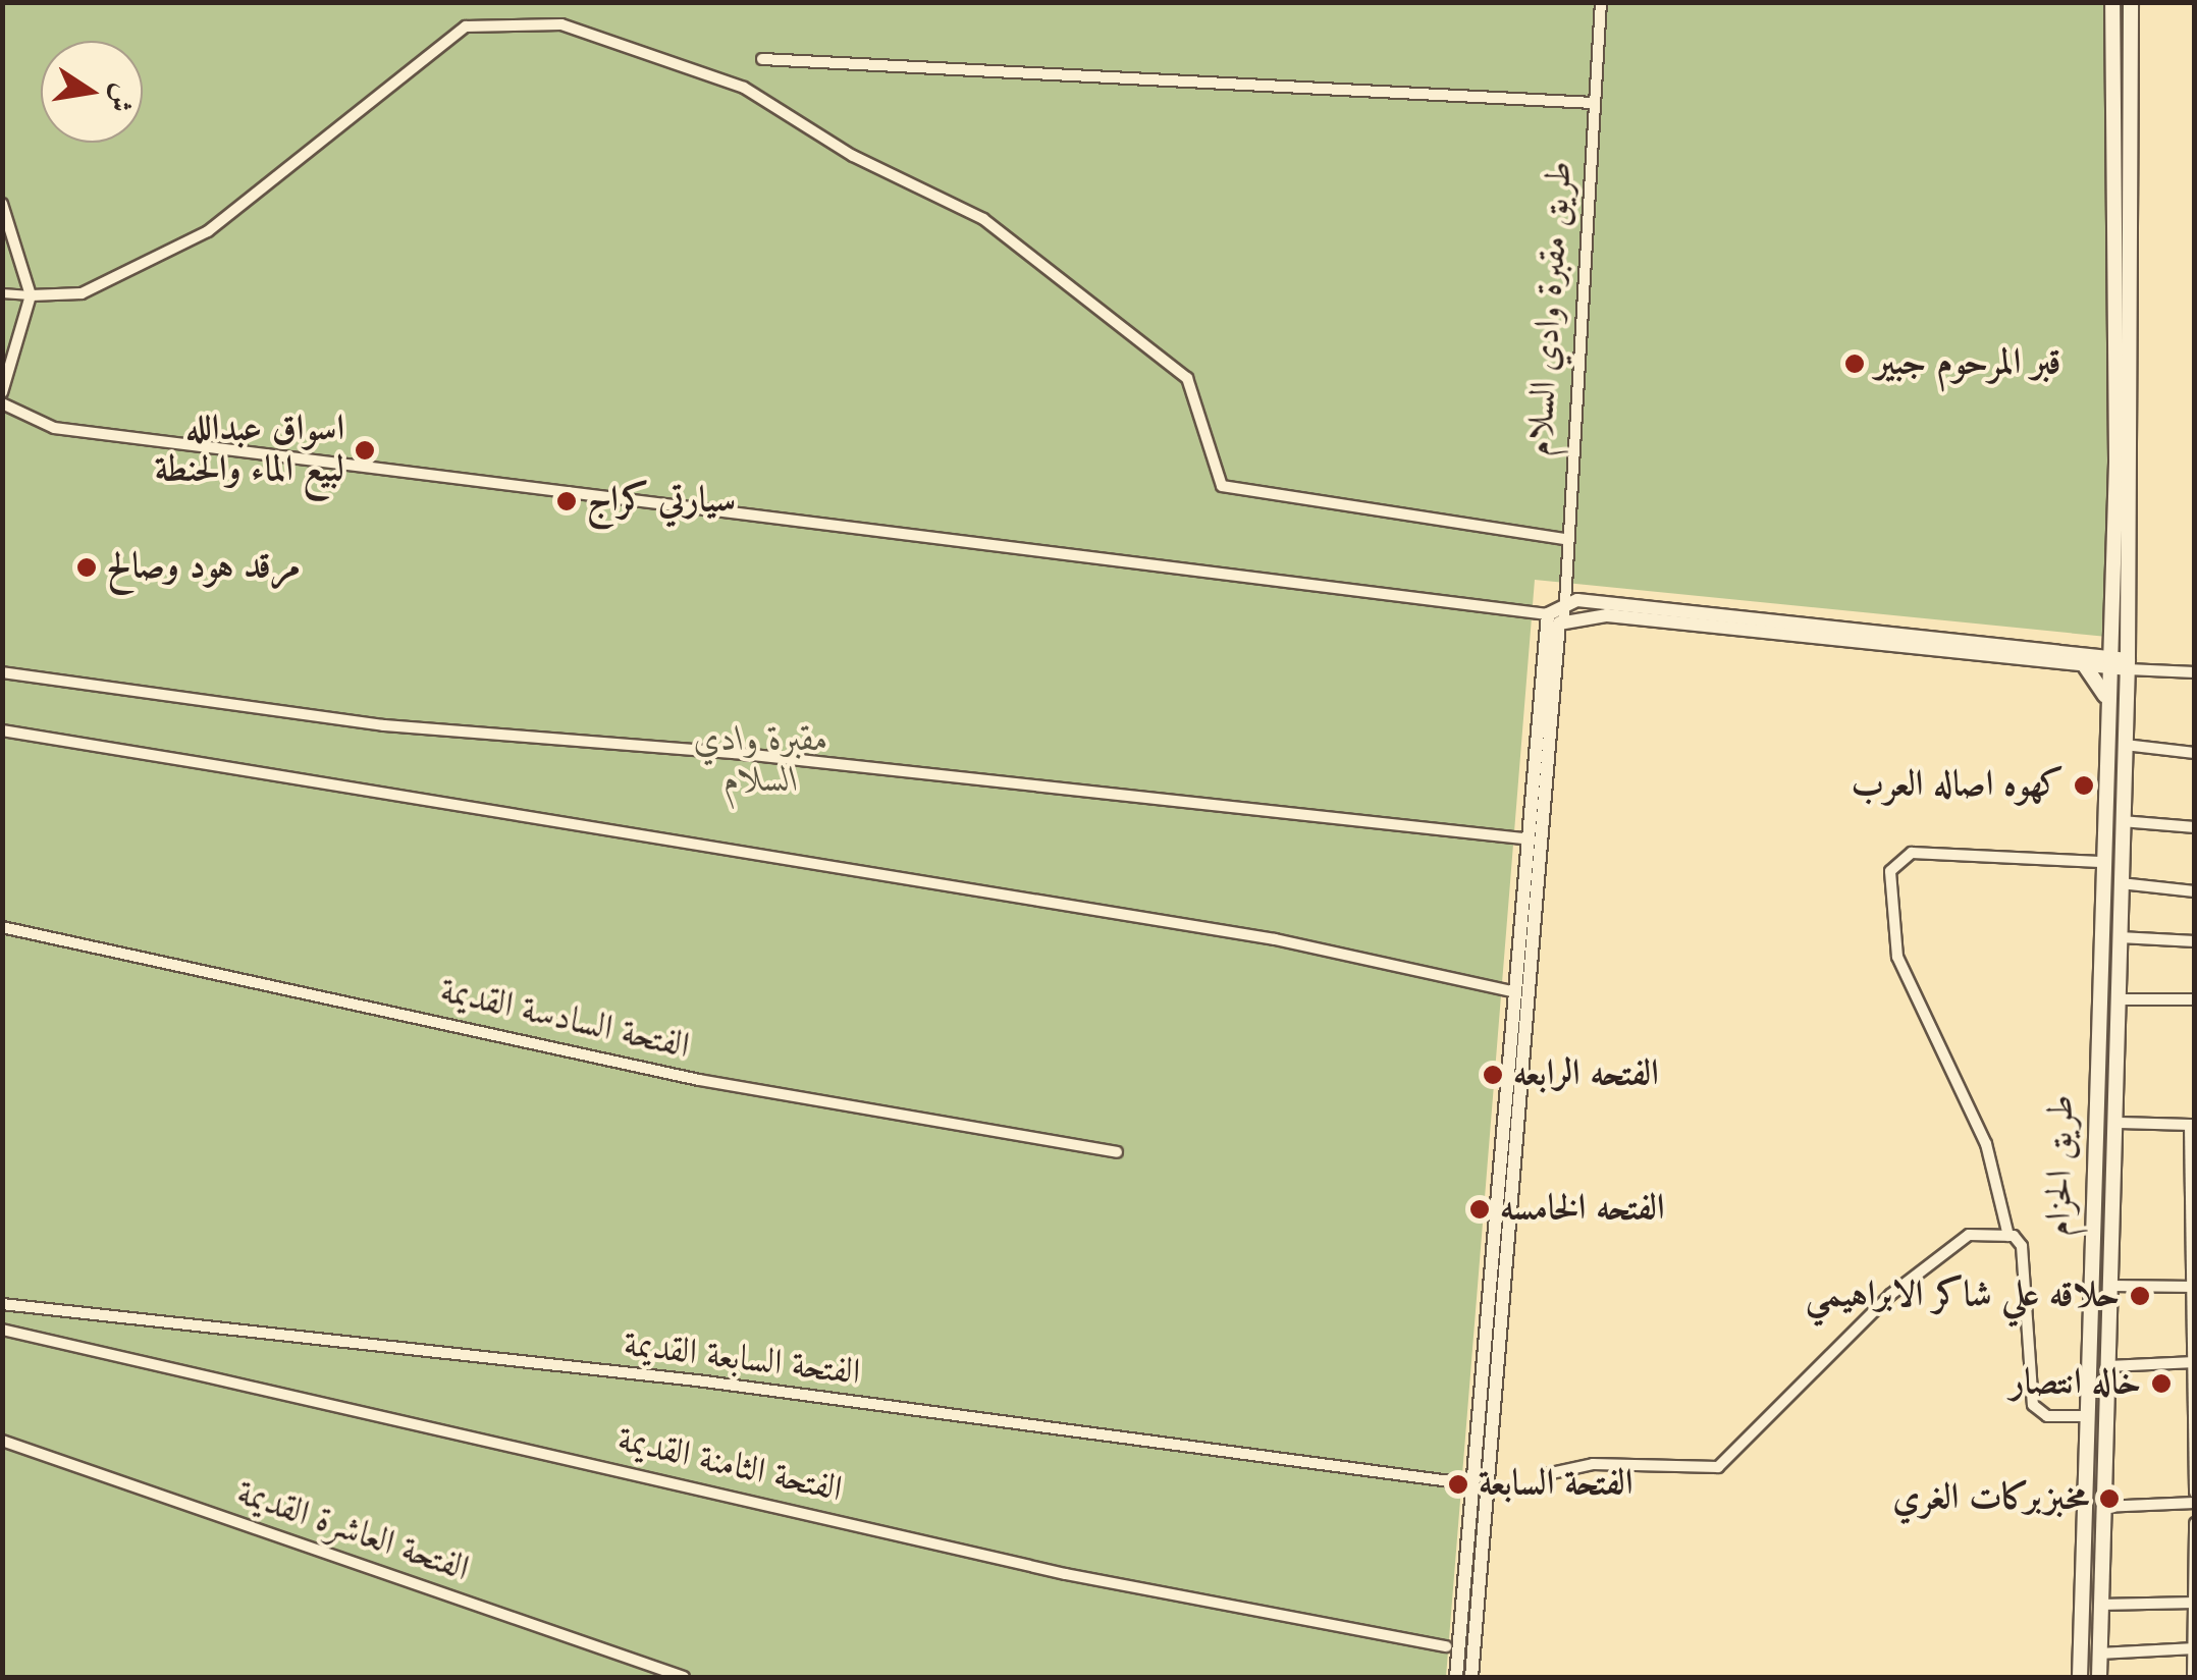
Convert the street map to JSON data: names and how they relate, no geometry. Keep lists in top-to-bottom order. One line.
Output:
{"streets":{"main road":["طريق الحزام"],"street":["طريق مقبرة وادي السلام","الفتحة السادسة القديمة","الفتحة السابعة القديمة","الفتحة الثامنة القديمة","الفتحة العاشرة القديمة"]},"parks":["مقبرة وادي السلام"],"places":["قبر المرحوم جبير","اسواق عبدالله لبيع الماء والحنطة","سيارتي كراج","مرقد هود وصالح","كهوه اصاله العرب","الفتحه الرابعه","الفتحه الخامسه","حلاقه علي شاكر الابراهيمي","خاله انتصار","الفتحة السابعة","مخبزبركات الغري"],"north":"right"}
